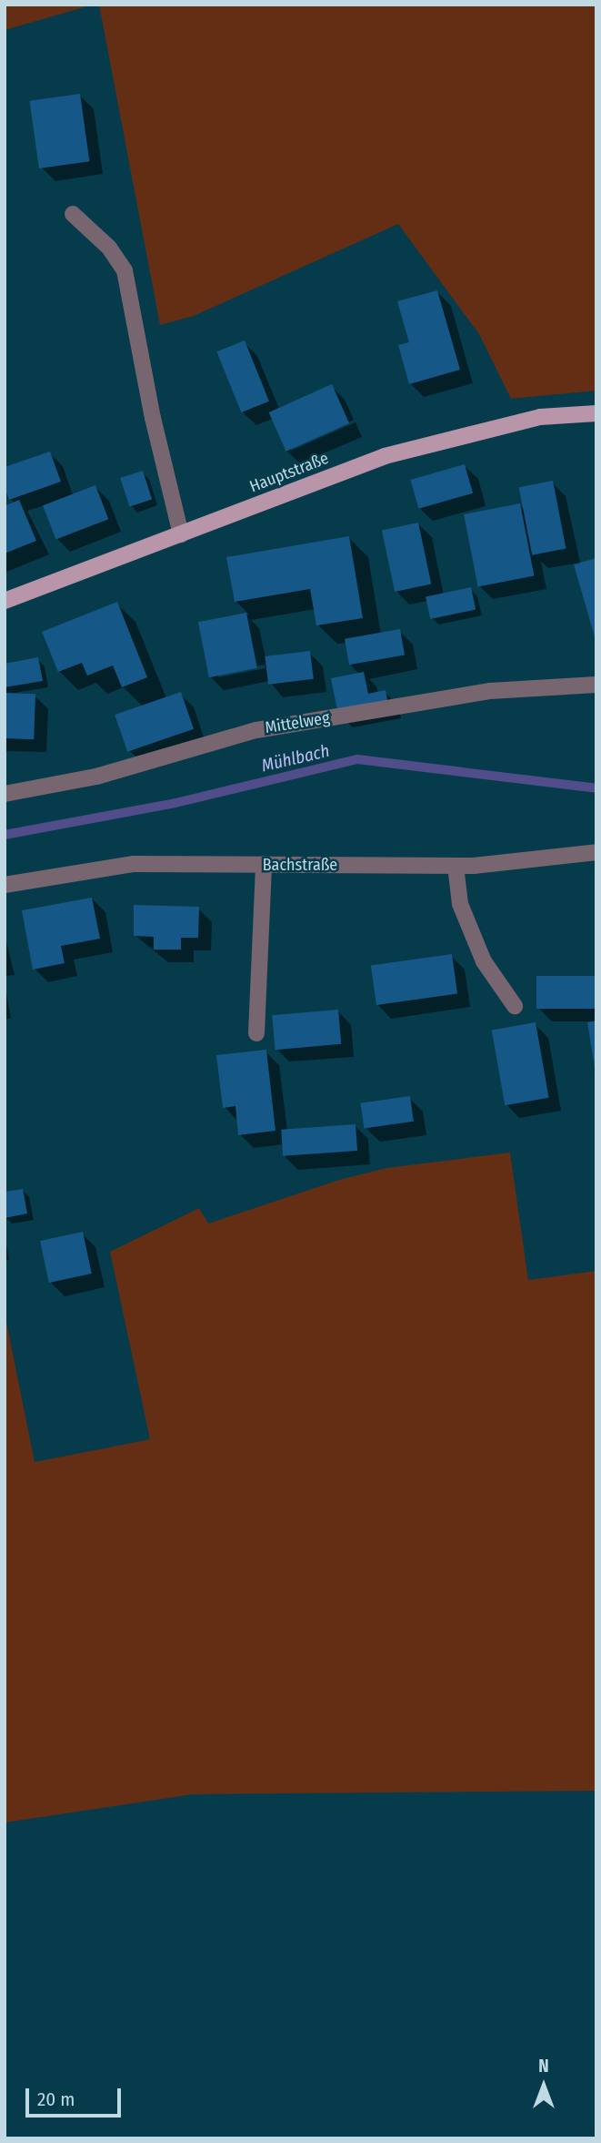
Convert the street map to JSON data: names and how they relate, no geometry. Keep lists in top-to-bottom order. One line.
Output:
{"streets":{"main road":["Hauptstraße"],"street":["Mittelweg","Bachstraße"]},"water":["Mühlbach"],"scale_bar":"20 m","north":"top"}
